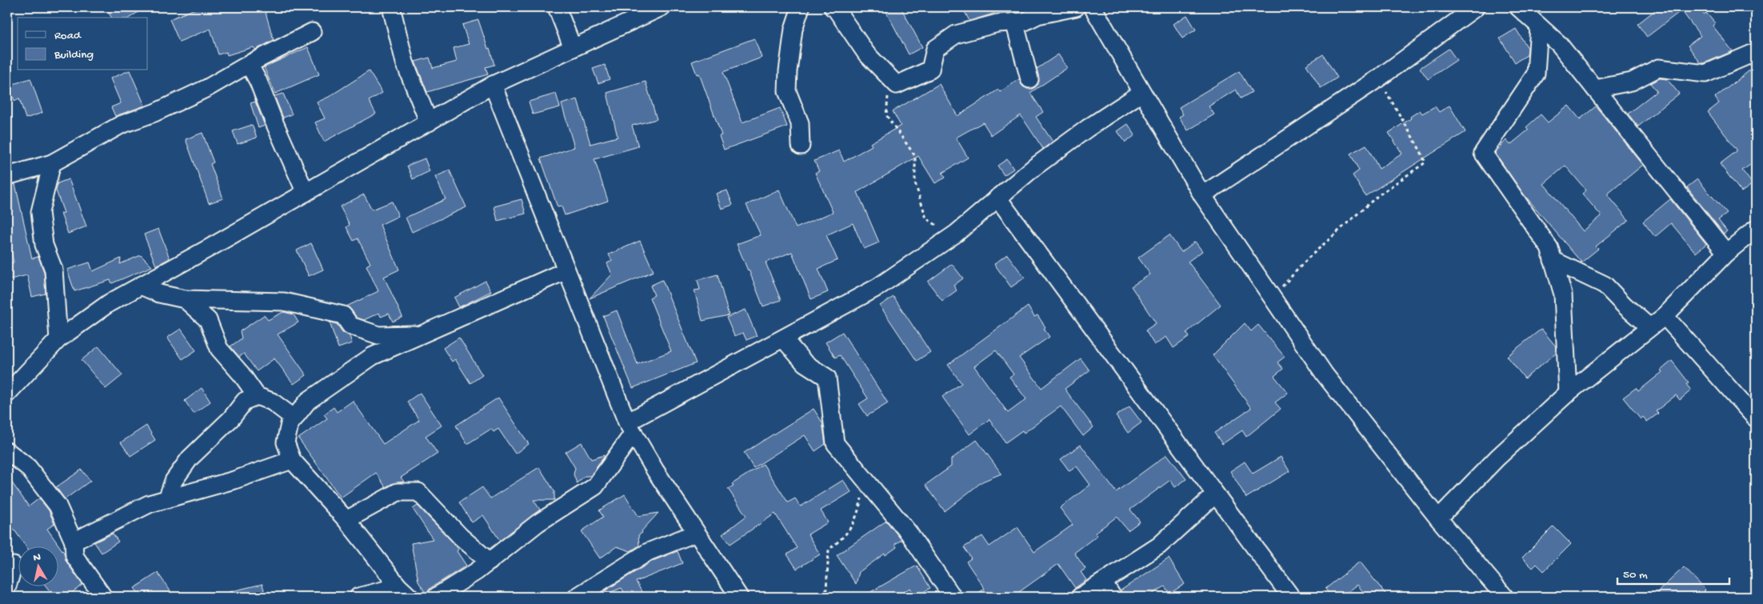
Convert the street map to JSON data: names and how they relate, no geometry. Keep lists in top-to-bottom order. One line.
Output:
{"legend":["Road","Building"],"scale_bar":"50 m","north":"top"}
